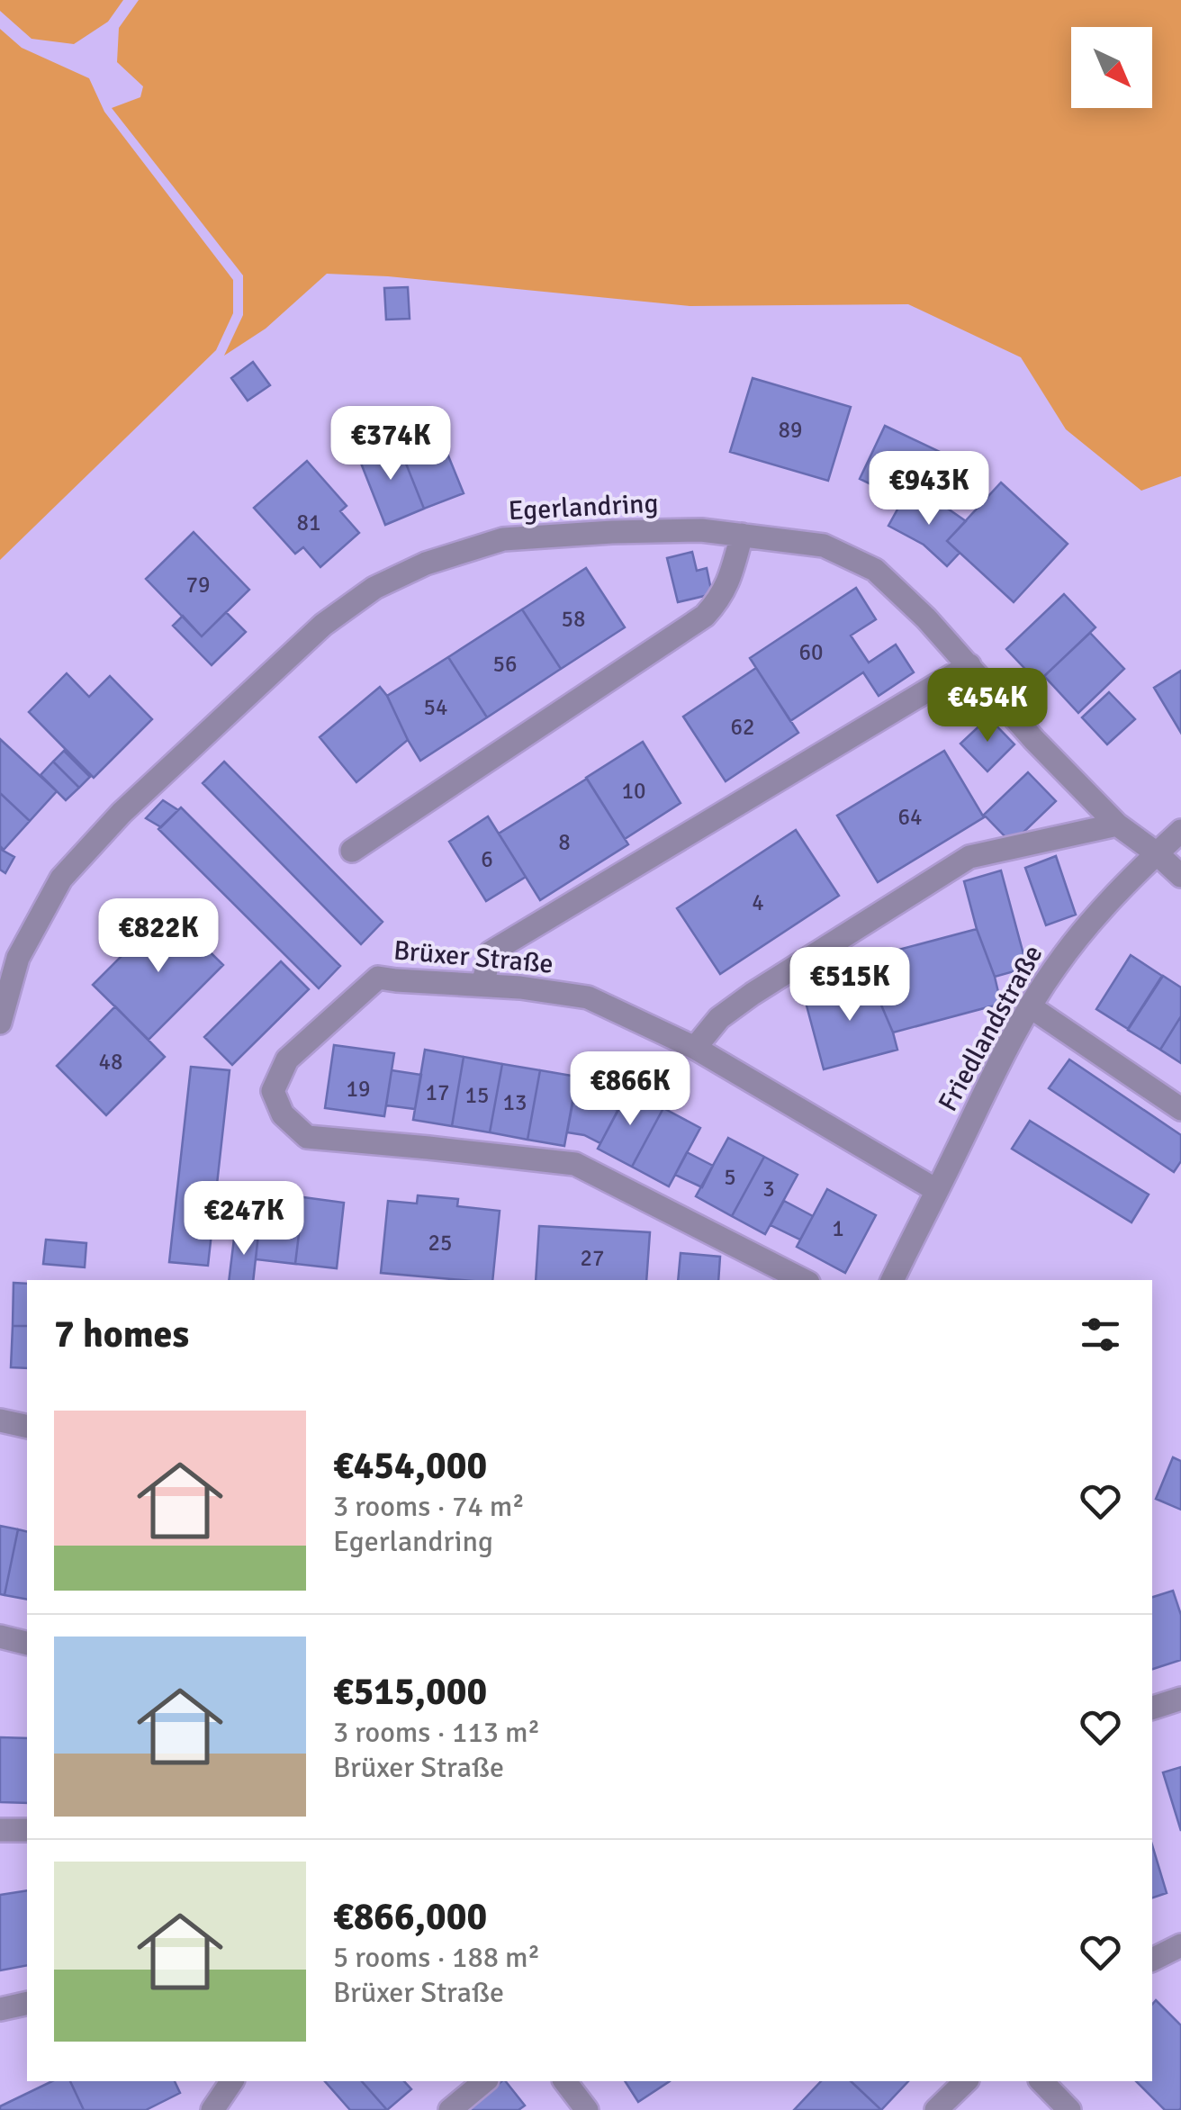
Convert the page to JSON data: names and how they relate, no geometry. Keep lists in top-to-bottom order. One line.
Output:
{"streets":{"street":["Egerlandring","Brüxer Straße","Friedlandstraße"]},"crossings":[["Egerlandring","Friedlandstraße"],["Brüxer Straße","Friedlandstraße"]],"house_numbers":["89","81","79","58","60","56","54","62","10","64","8","6","4","48","19","17","15","13","5","3","1","25","27"],"north":"bottom right","page":{"price":["€374K","€943K","€454K","€822K","€515K","€866K","€247K"],"heading":"7 homes","list":[{"name":"€454,000","note":"3 rooms · 74 m² · Egerlandring"},{"name":"€515,000","note":"3 rooms · 113 m² · Brüxer Straße"},{"name":"€866,000","note":"5 rooms · 188 m² · Brüxer Straße"}]}}
